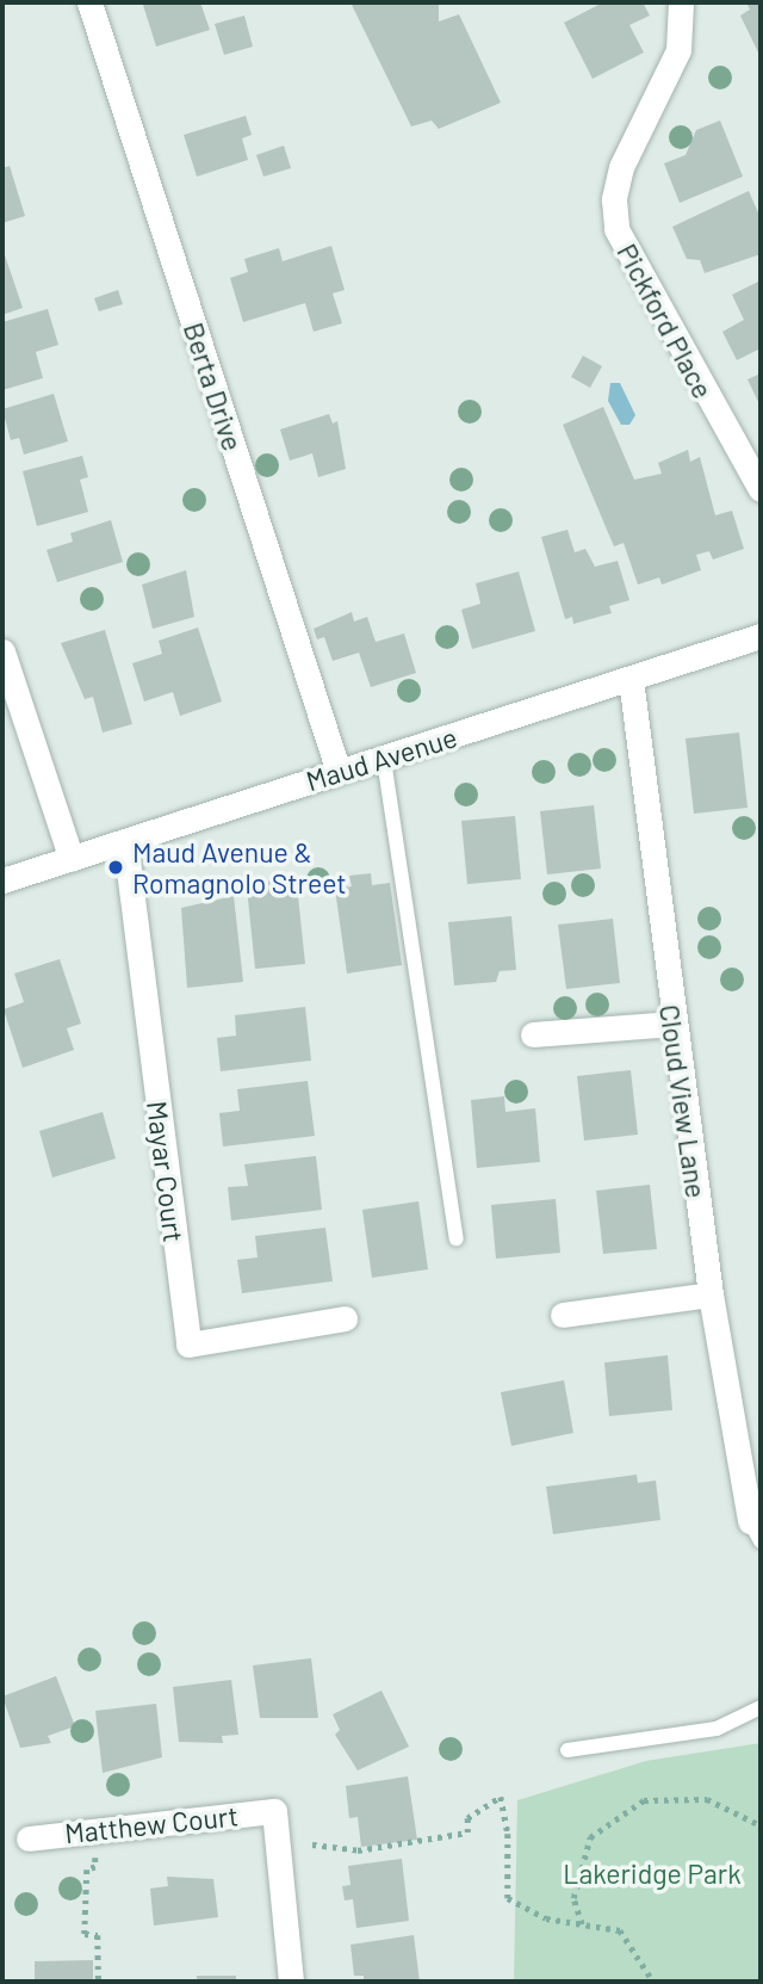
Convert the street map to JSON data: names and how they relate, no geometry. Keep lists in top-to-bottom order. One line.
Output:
{"streets":{"street":["Pickford Place","Berta Drive","Maud Avenue","Cloud View Lane","Mayar Court","Matthew Court"]},"crossings":[["Berta Drive","Maud Avenue"],["Maud Avenue","Cloud View Lane"],["Maud Avenue","Mayar Court"]],"parks":["Lakeridge Park"],"places":["Maud Avenue & Romagnolo Street"]}
